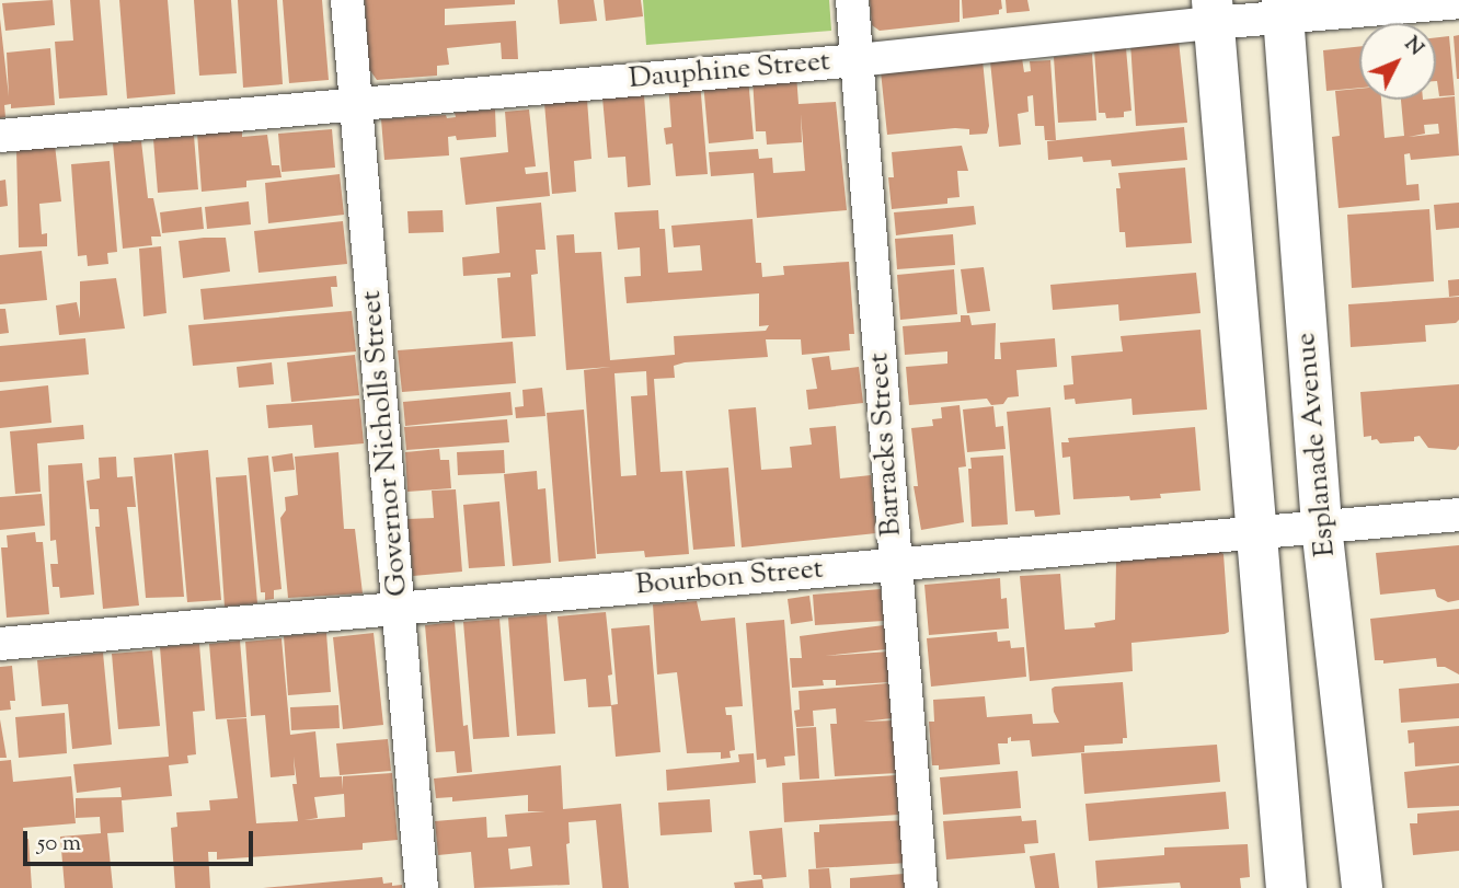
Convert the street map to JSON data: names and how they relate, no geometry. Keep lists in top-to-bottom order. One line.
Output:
{"streets":{"street":["Dauphine Street","Governor Nicholls Street","Barracks Street","Esplanade Avenue","Bourbon Street"]},"crossings":[["Dauphine Street","Governor Nicholls Street"],["Dauphine Street","Barracks Street"],["Dauphine Street","Esplanade Avenue"],["Governor Nicholls Street","Bourbon Street"],["Barracks Street","Bourbon Street"],["Esplanade Avenue","Bourbon Street"]],"scale_bar":"50 m","north":"top right"}
